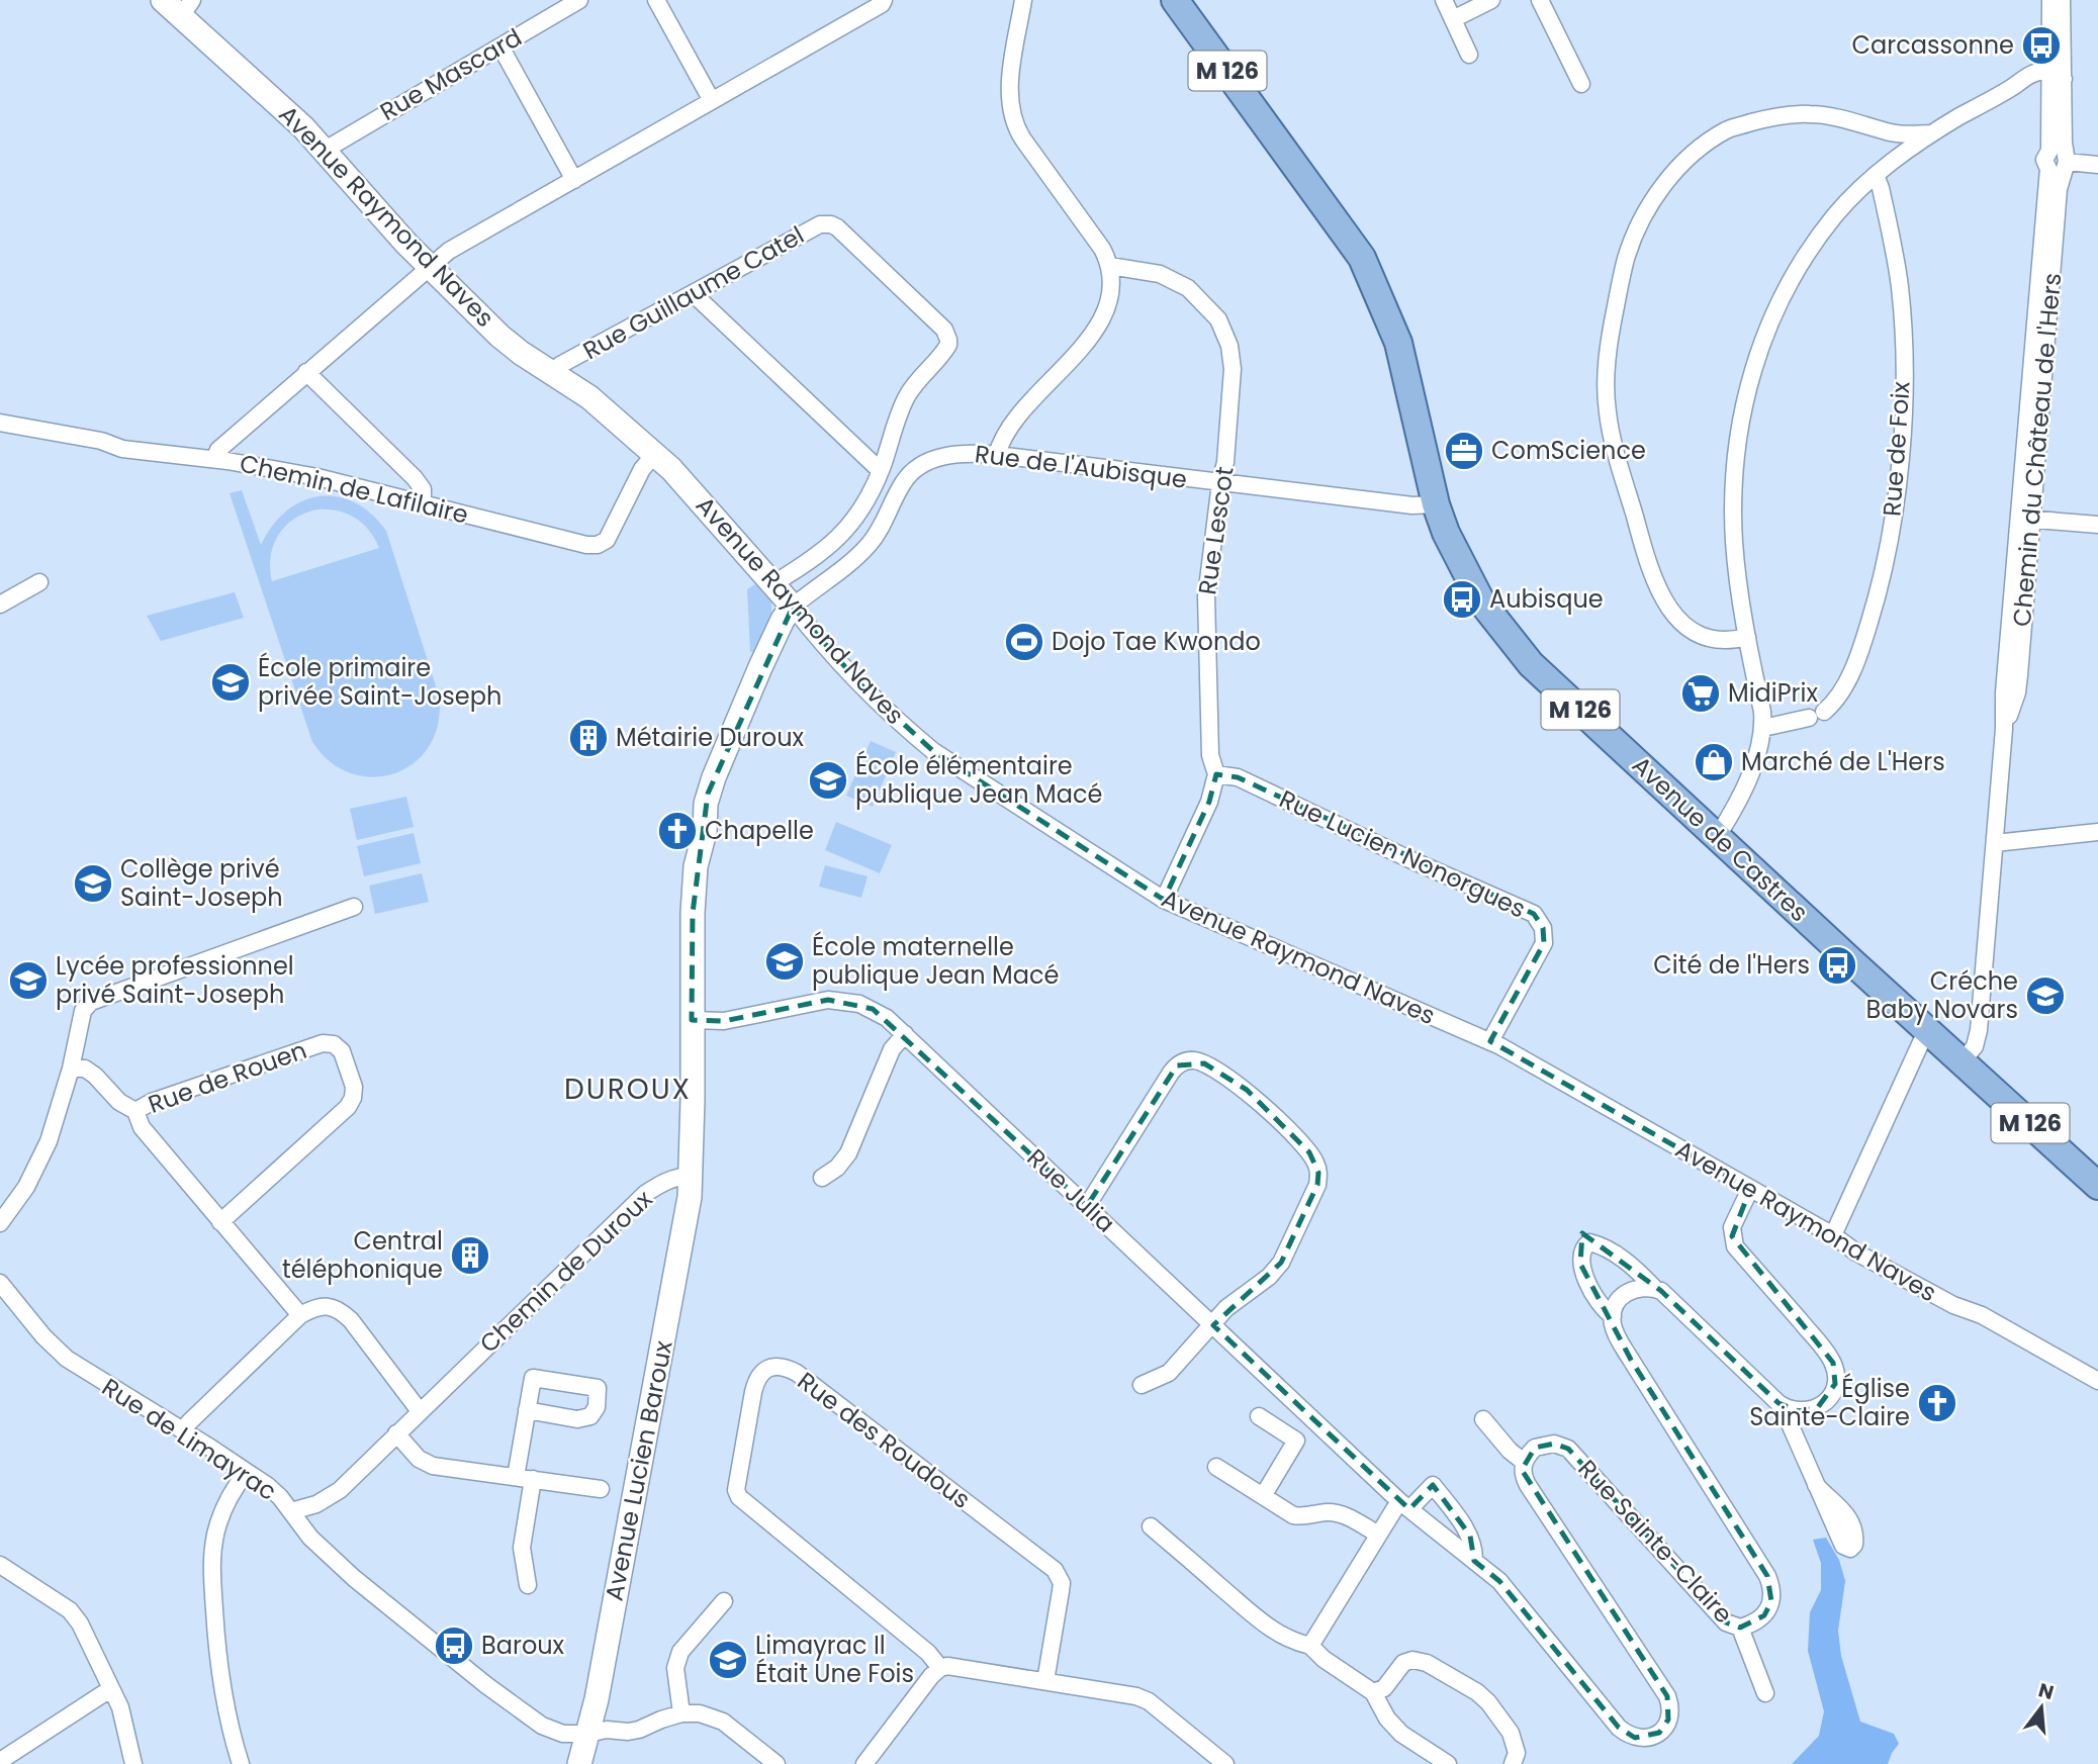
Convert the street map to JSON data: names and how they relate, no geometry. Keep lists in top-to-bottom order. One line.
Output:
{"streets":{"main road":["M 126","Avenue de Castres"],"street":["Rue Mascard","Avenue Raymond Naves","Rue Guillaume Catel","Rue de Foix","Chemin du Château de l'Hers","Rue de l'Aubisque","Chemin de Lafilaire","Rue Lescot","Rue Lucien Nonorgues","Rue de Rouen","Rue Julia","Chemin de Duroux","Rue de Limayrac","Rue des Roudous","Avenue Lucien Baroux","Rue Sainte-Claire"]},"crossings":[["Rue Mascard","Avenue Raymond Naves"],["Avenue Raymond Naves","Rue Guillaume Catel"],["Avenue Raymond Naves","Rue de l'Aubisque"],["Avenue Raymond Naves","Chemin de Lafilaire"],["Avenue Raymond Naves","Rue Lescot"],["Avenue Raymond Naves","Rue Lucien Nonorgues"],["Chemin du Château de l'Hers","Avenue de Castres"],["Rue de l'Aubisque","Rue Lescot"],["Rue de l'Aubisque","Avenue de Castres"],["Rue Lescot","Rue Lucien Nonorgues"],["Chemin de Duroux","Rue de Limayrac"],["Chemin de Duroux","Avenue Lucien Baroux"],["Rue de Limayrac","Avenue Lucien Baroux"]],"districts":["DUROUX"],"places":{"bus stop":["Carcassonne","Aubisque","Cité de l'Hers","Baroux"],"office":["ComScience"],"sports":["Dojo Tae Kwondo"],"school or university":["École primaire privée Saint-Joseph","École élémentaire publique Jean Macé","Collège privé Saint-Joseph","École maternelle publique Jean Macé","Lycée professionnel privé Saint-Joseph","Créche Baby Novars","Limayrac Il Était Une Fois"],"supermarket":["MidiPrix"],"building":["Métairie Duroux","Central téléphonique"],"shop":["Marché de L'Hers"],"church":["Chapelle","Église Sainte-Claire"]},"north":"top"}
